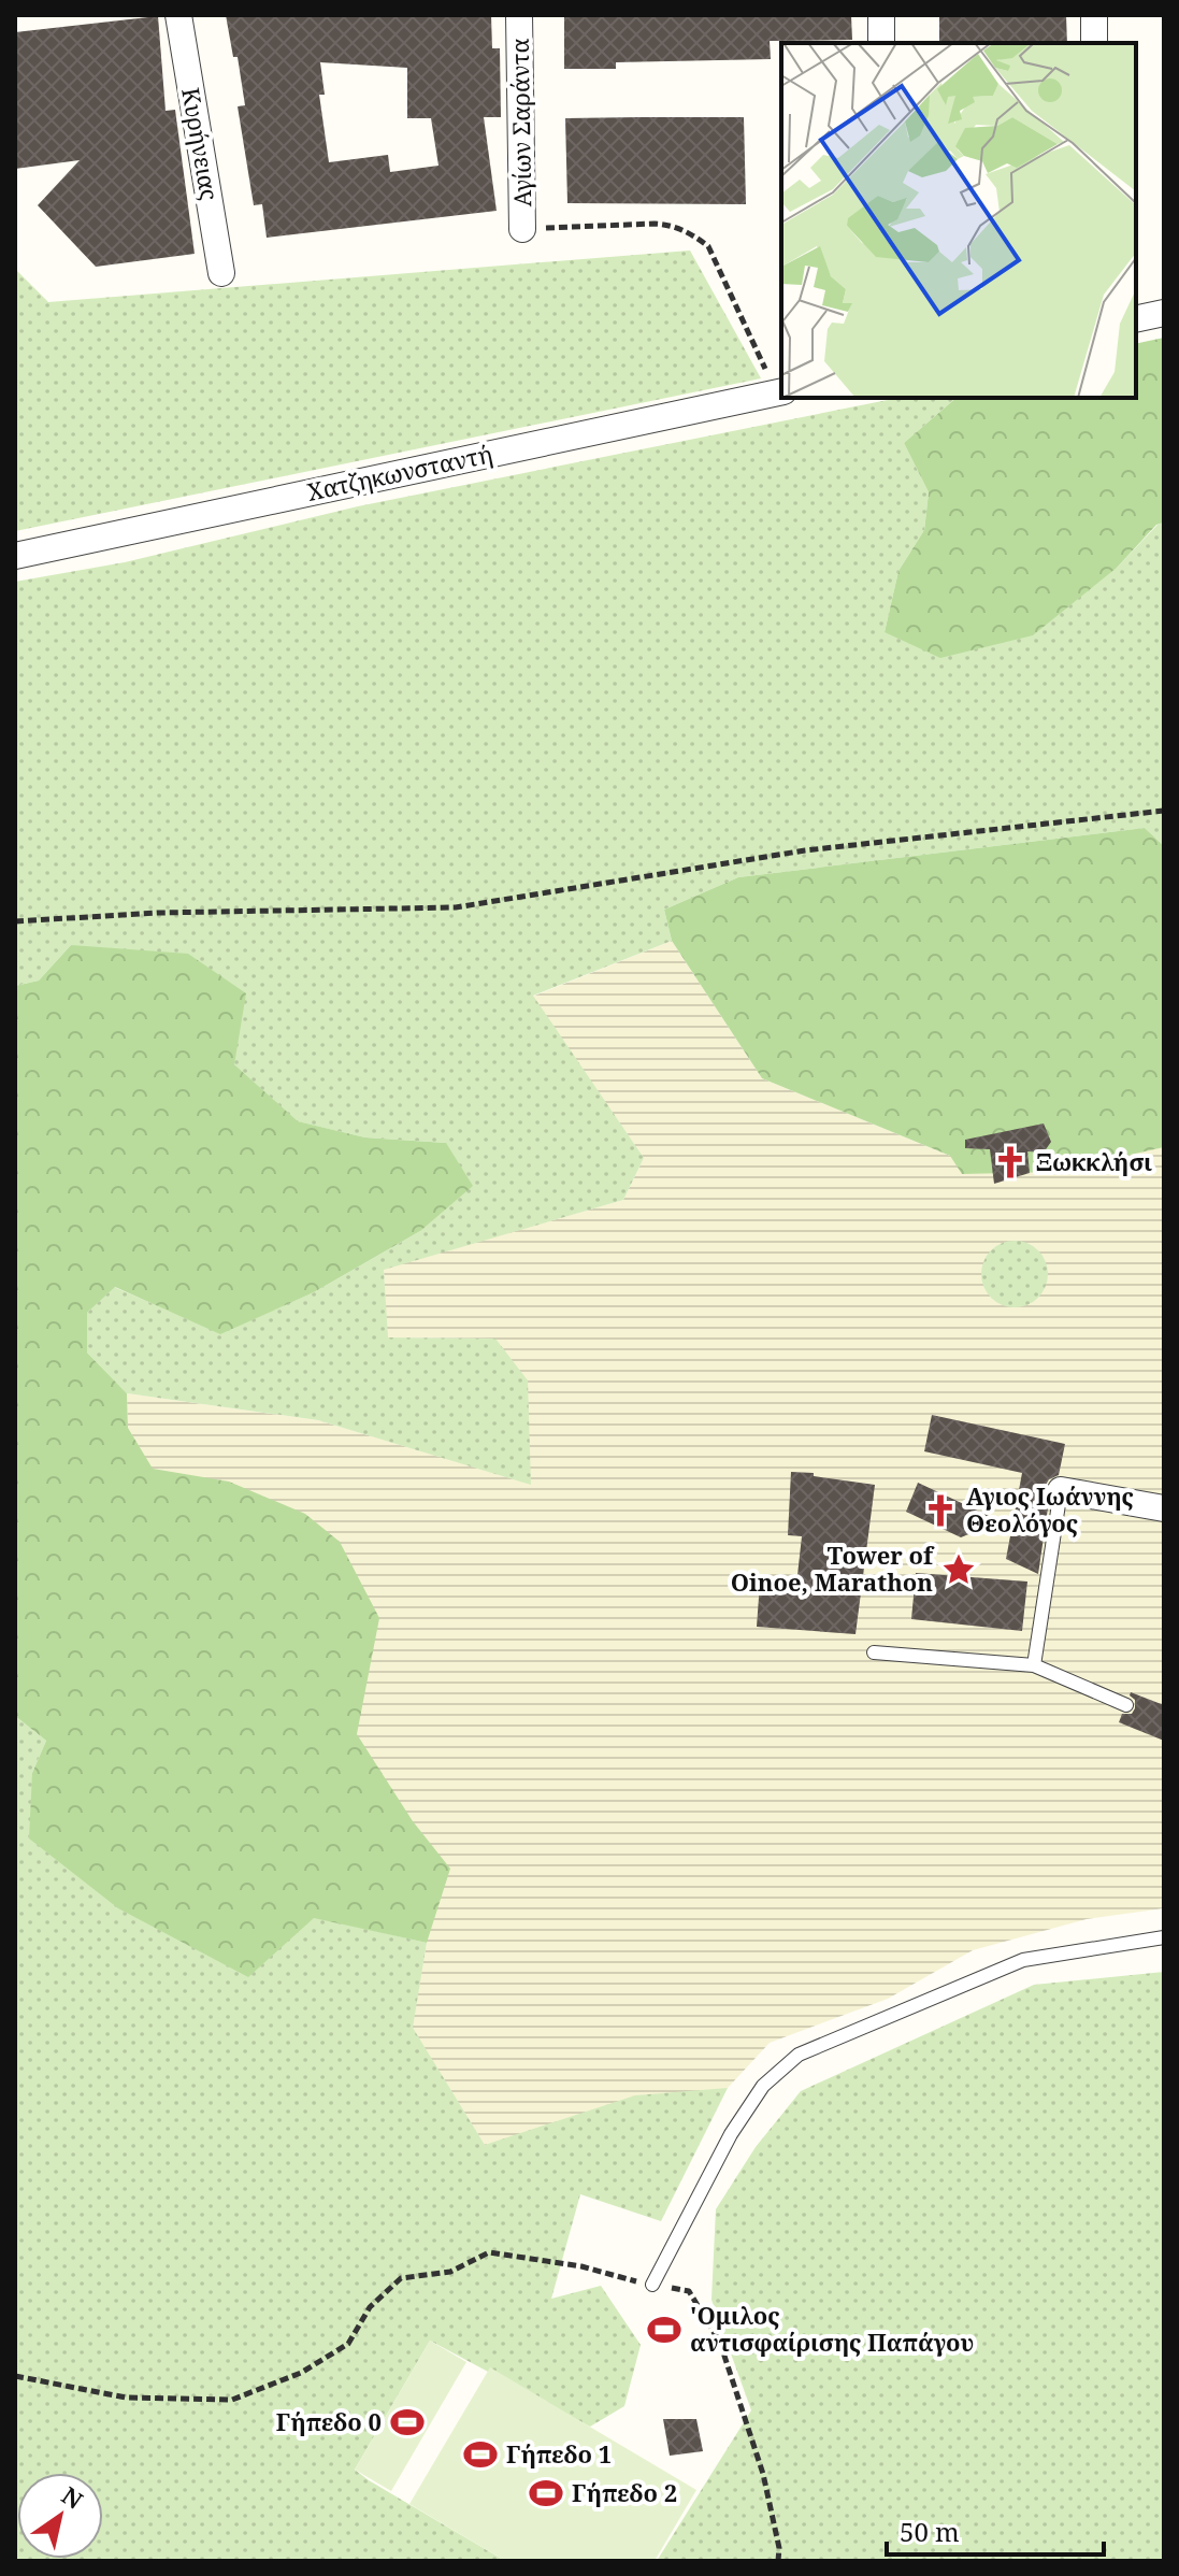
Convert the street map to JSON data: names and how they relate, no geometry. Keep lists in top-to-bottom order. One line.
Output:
{"streets":{"street":["Αγίων Σαράντα","Κυρήνειας","Χατζηκωνσταντή"]},"places":{"church":["Ξωκκλήσι","Αγιος Ιωάννης Θεολόγος"],"place":["Tower of Oinoe, Marathon"],"sports":["'Ομιλος αντισφαίρισης Παπάγου","Γήπεδο 0","Γήπεδο 1","Γήπεδο 2"]},"scale_bar":"50 m","north":"top right"}
